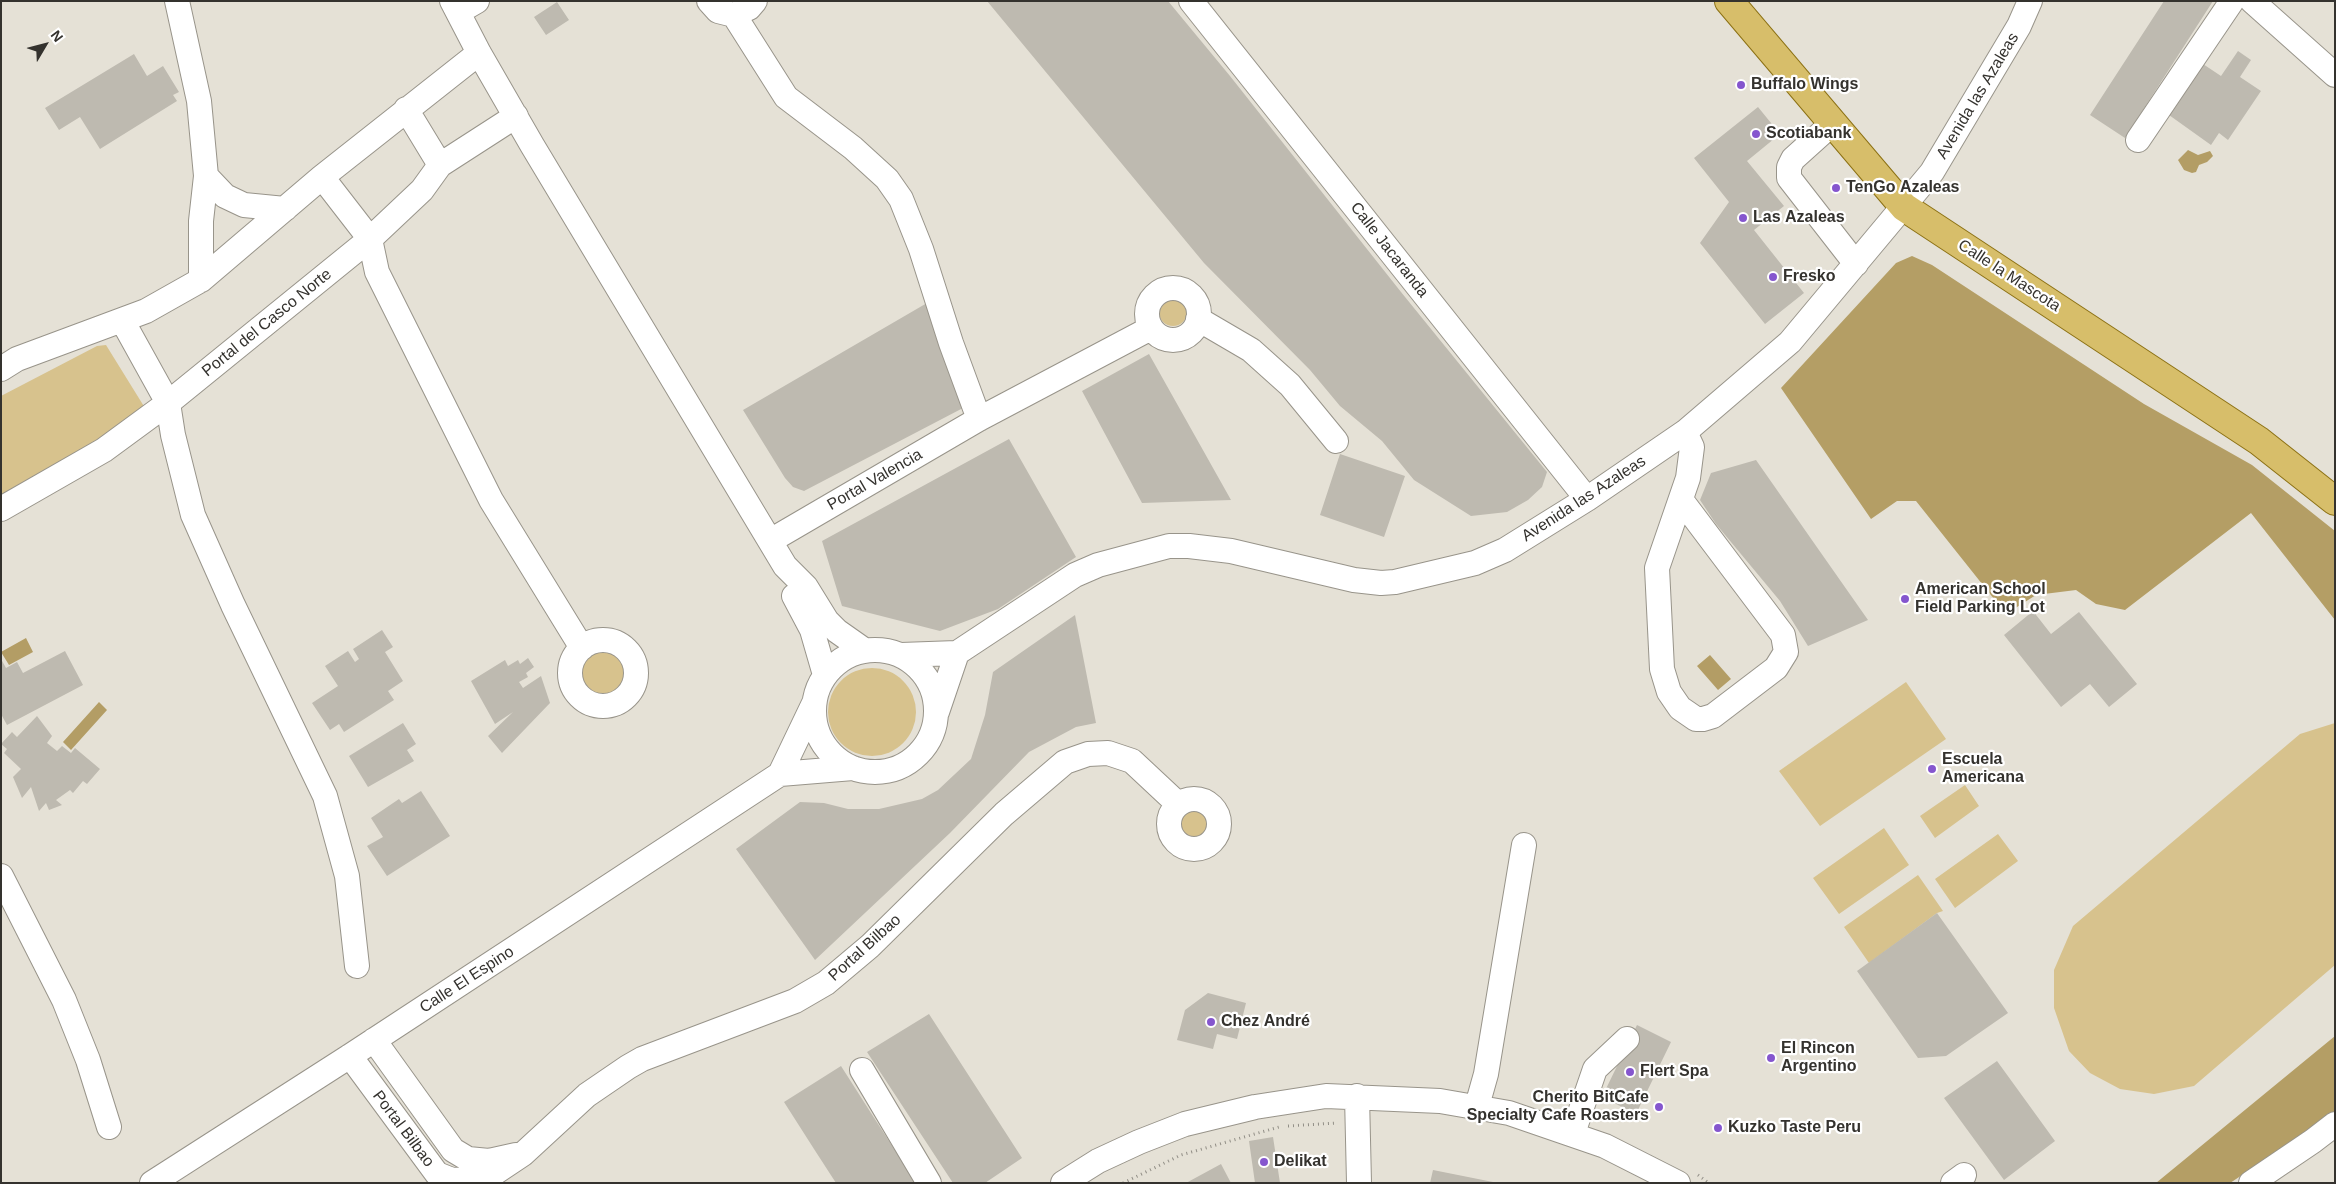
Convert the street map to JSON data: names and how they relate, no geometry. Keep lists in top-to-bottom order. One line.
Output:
{"streets":{"main road":["Calle la Mascota"],"street":["Avenida las Azaleas","Calle Jacaranda","Portal del Casco Norte","Portal Valencia","Portal Bilbao","Calle El Espino"]},"crossings":[["Avenida las Azaleas","Calle Jacaranda"],["Avenida las Azaleas","Calle la Mascota"],["Portal Bilbao","Calle El Espino"]],"places":["Buffalo Wings","Scotiabank","TenGo Azaleas","Las Azaleas","Fresko","American School Field Parking Lot","Escuela Americana","Chez André","El Rincon Argentino","Flert Spa","Cherito BitCafe Specialty Cafe Roasters","Kuzko Taste Peru","Delikat"],"north":"top right"}
